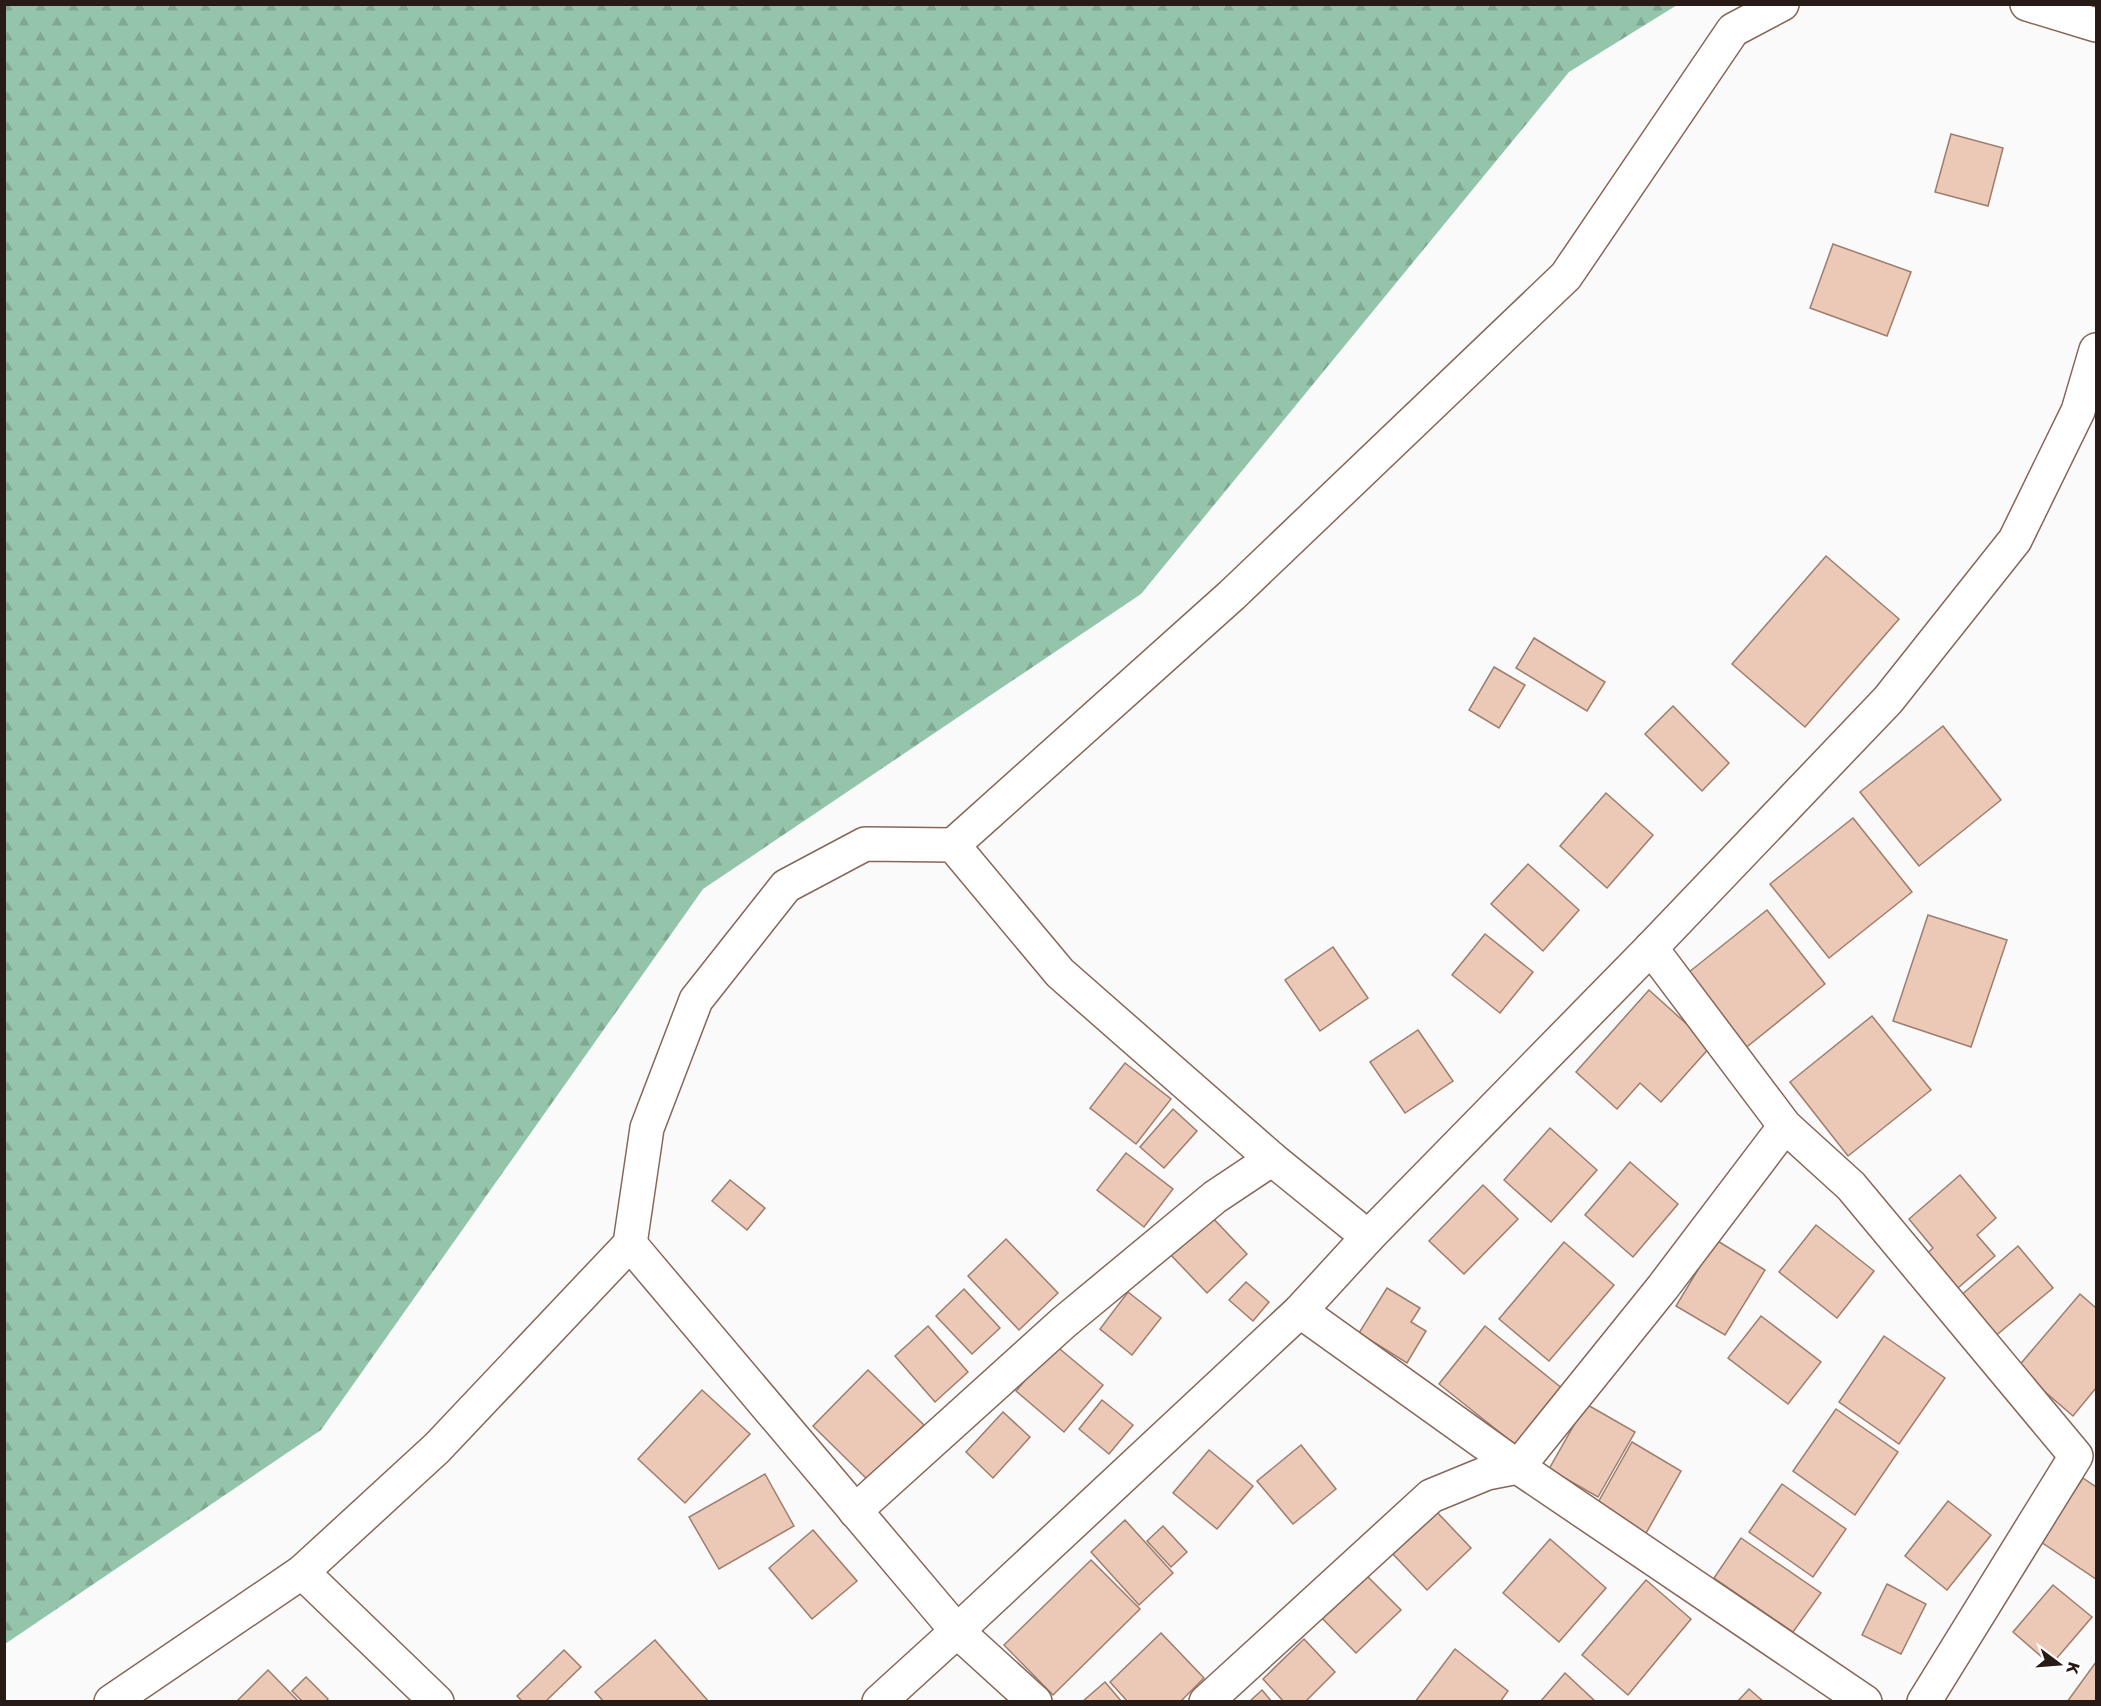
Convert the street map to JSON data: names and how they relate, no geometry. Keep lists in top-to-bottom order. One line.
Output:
{"north":"right"}
